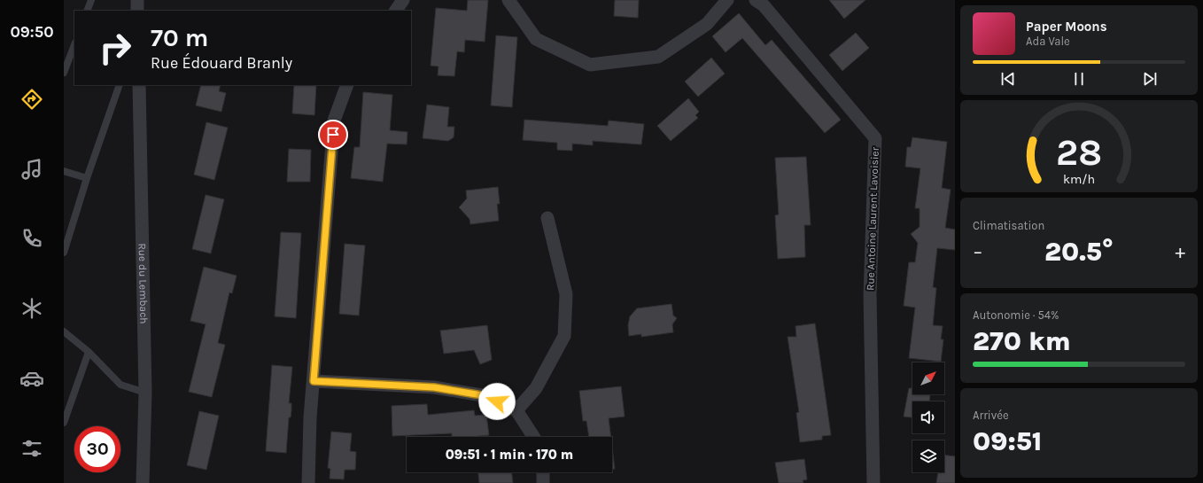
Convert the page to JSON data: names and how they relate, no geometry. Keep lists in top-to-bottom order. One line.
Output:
{"streets":{"street":["Rue Antoine Laurent Lavoisier","Rue du Lembach"]},"north":"top right","page":{"tabs":"09:50","turn":["70 m","Rue Édouard Branly"],"song":["Paper Moons","Ada Vale"],"tile":["Climatisation",["Autonomie · 54%","270 km"],["Arrivée","09:51"]],"heat":["−","20.5°","+"],"limit":"30","trip":"09:51 · 1 min · 170 m","gauge":["28","km/h"]}}
